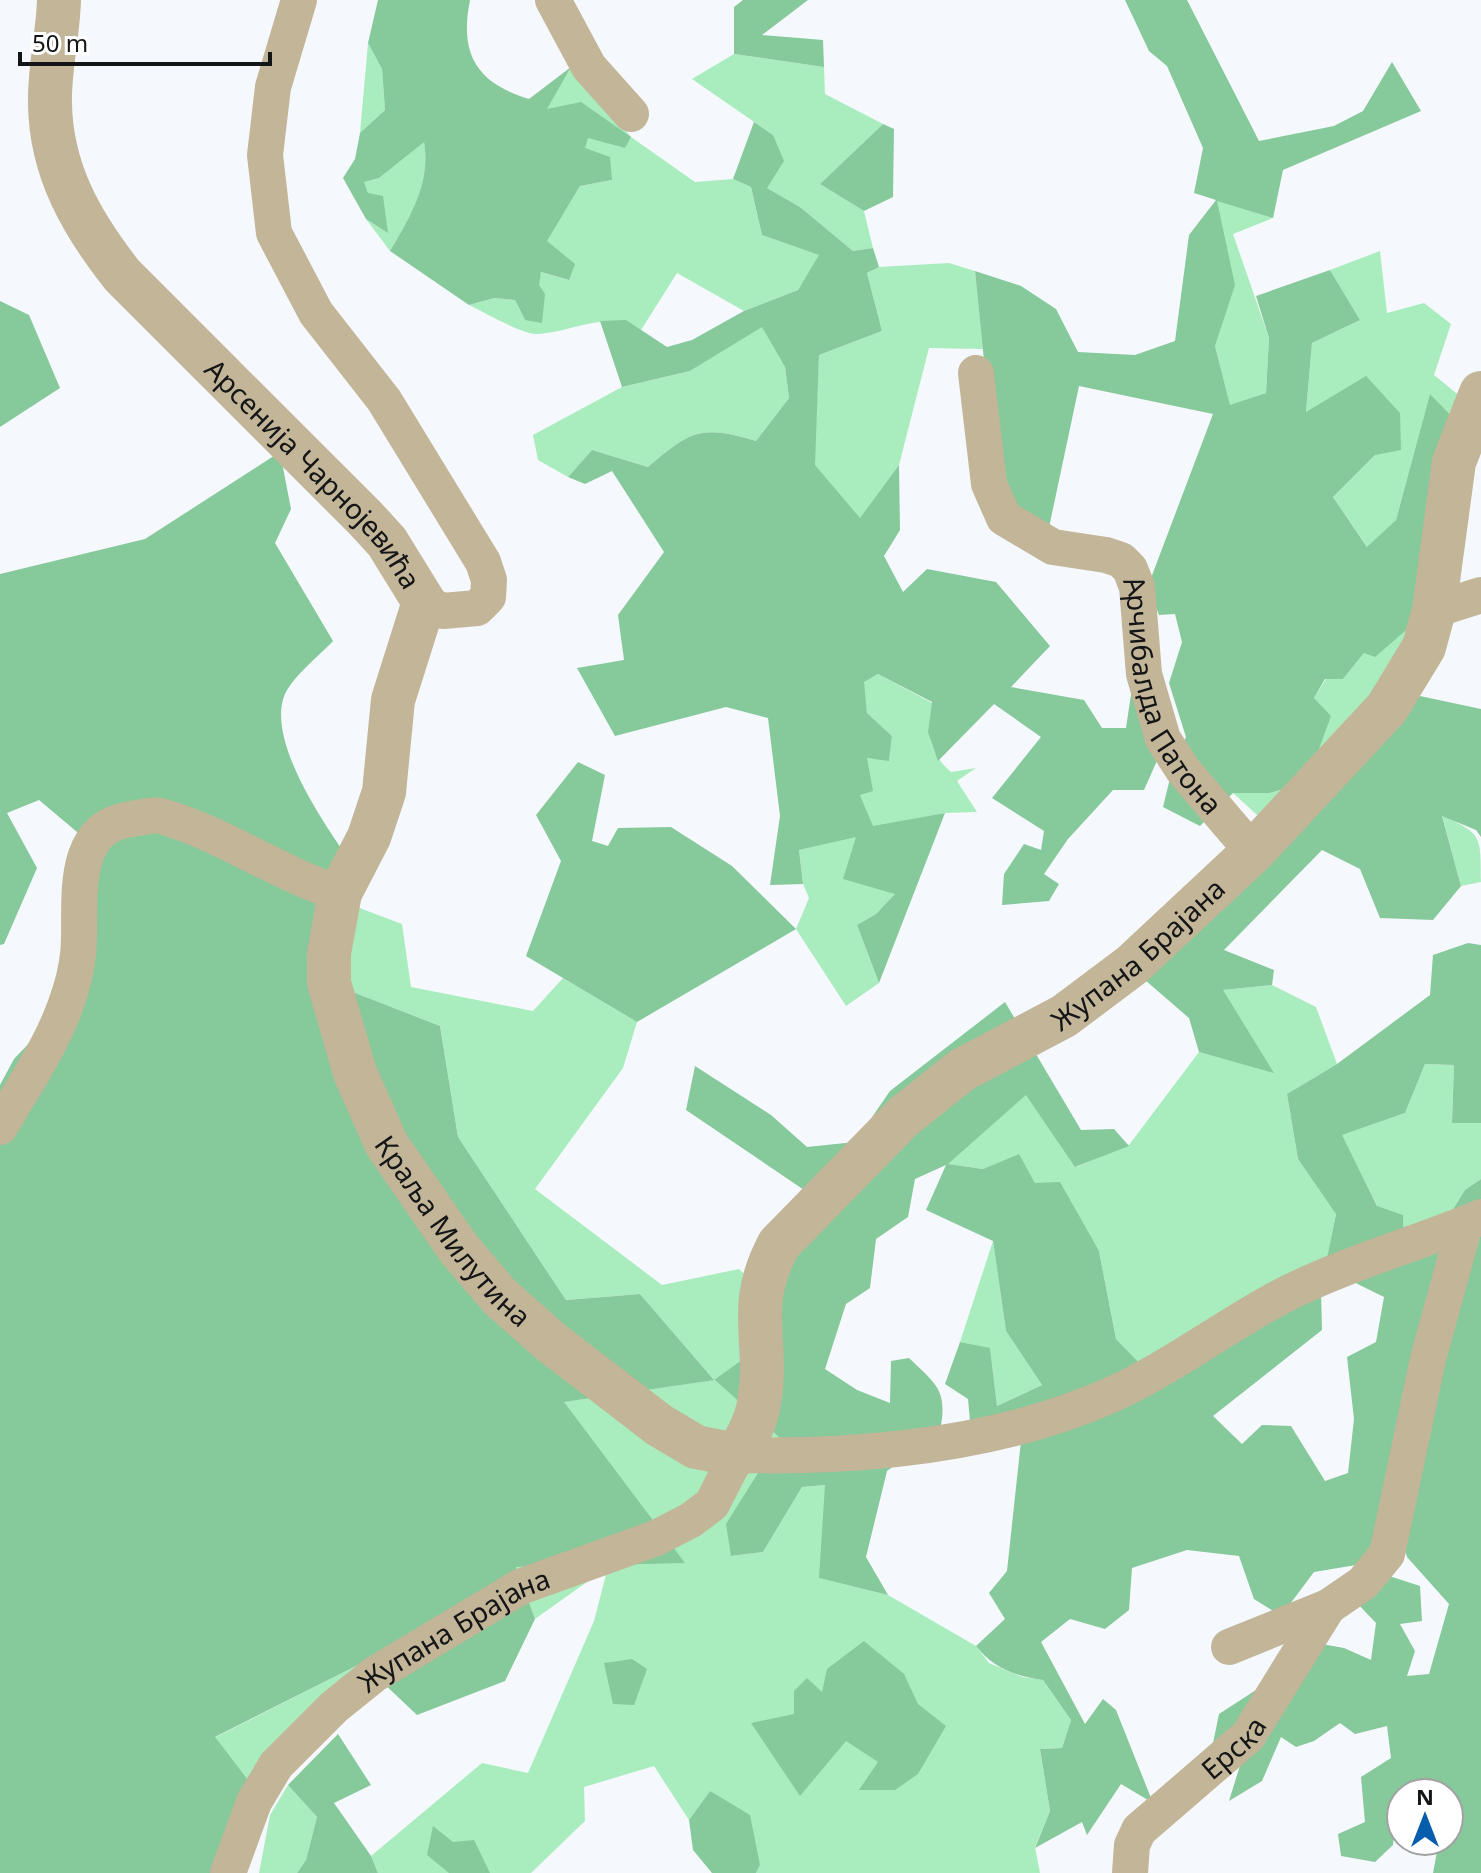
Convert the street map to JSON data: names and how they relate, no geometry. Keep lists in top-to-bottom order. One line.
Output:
{"streets":{"street":["Арсенија Чарнојевића","Арчибалда Патона","Жупана Брајана","Краља Милутина","Ерска"]},"crossings":[["Арсенија Чарнојевића","Краља Милутина"],["Арчибалда Патона","Жупана Брајана"],["Жупана Брајана","Краља Милутина"]],"scale_bar":"50 m","north":"top"}
